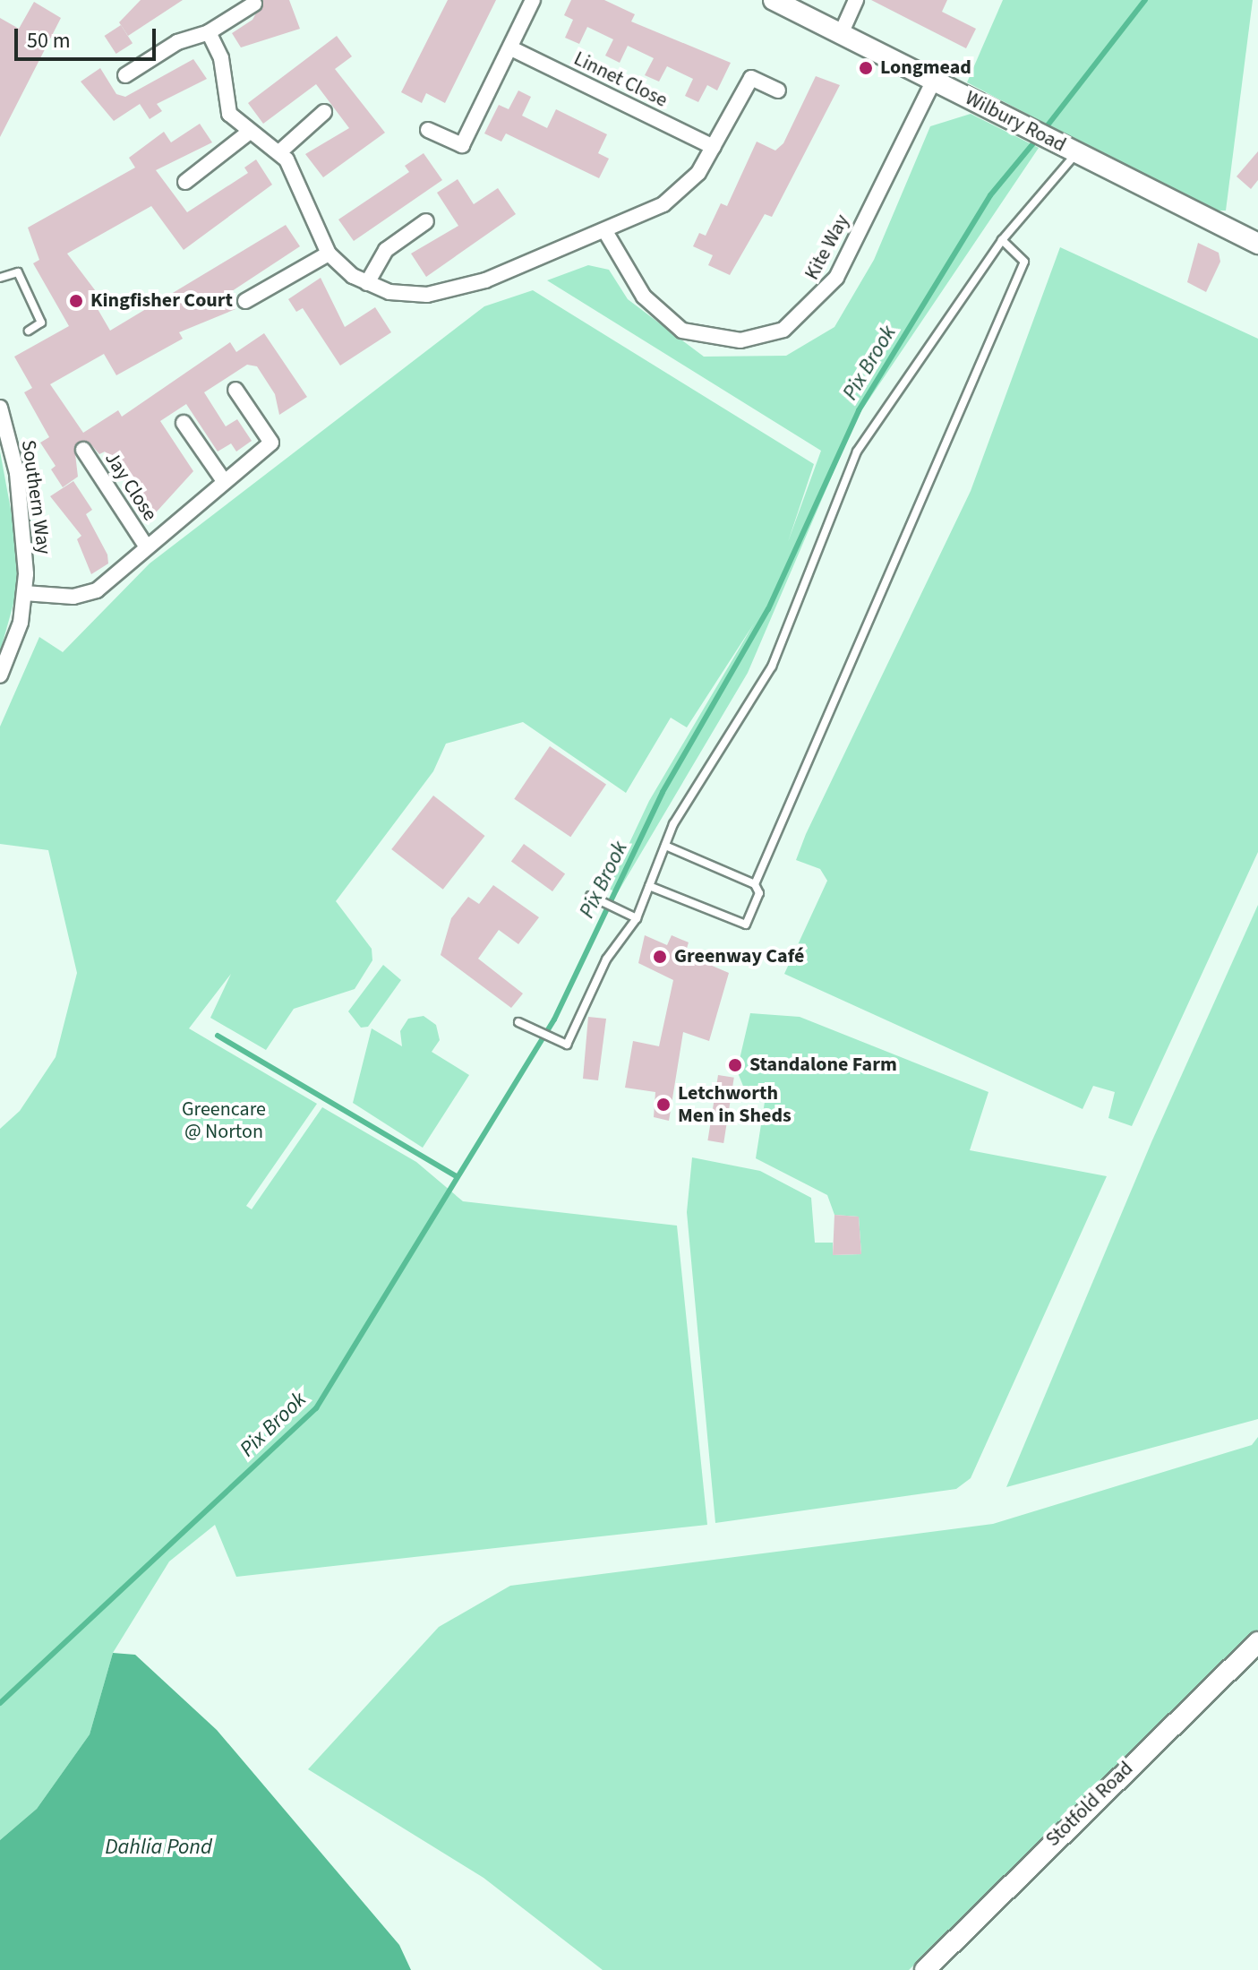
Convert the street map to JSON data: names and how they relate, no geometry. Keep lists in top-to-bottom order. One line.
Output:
{"streets":{"street":["Linnet Close","Wilbury Road","Kite Way","Jay Close","Southern Way","Stotfold Road"]},"crossings":[["Wilbury Road","Kite Way"],["Jay Close","Southern Way"]],"water":["Pix Brook","Dahlia Pond"],"parks":["Greencare @ Norton"],"places":["Longmead","Kingfisher Court","Greenway Café","Standalone Farm","Letchworth Men in Sheds"],"scale_bar":"50 m"}
